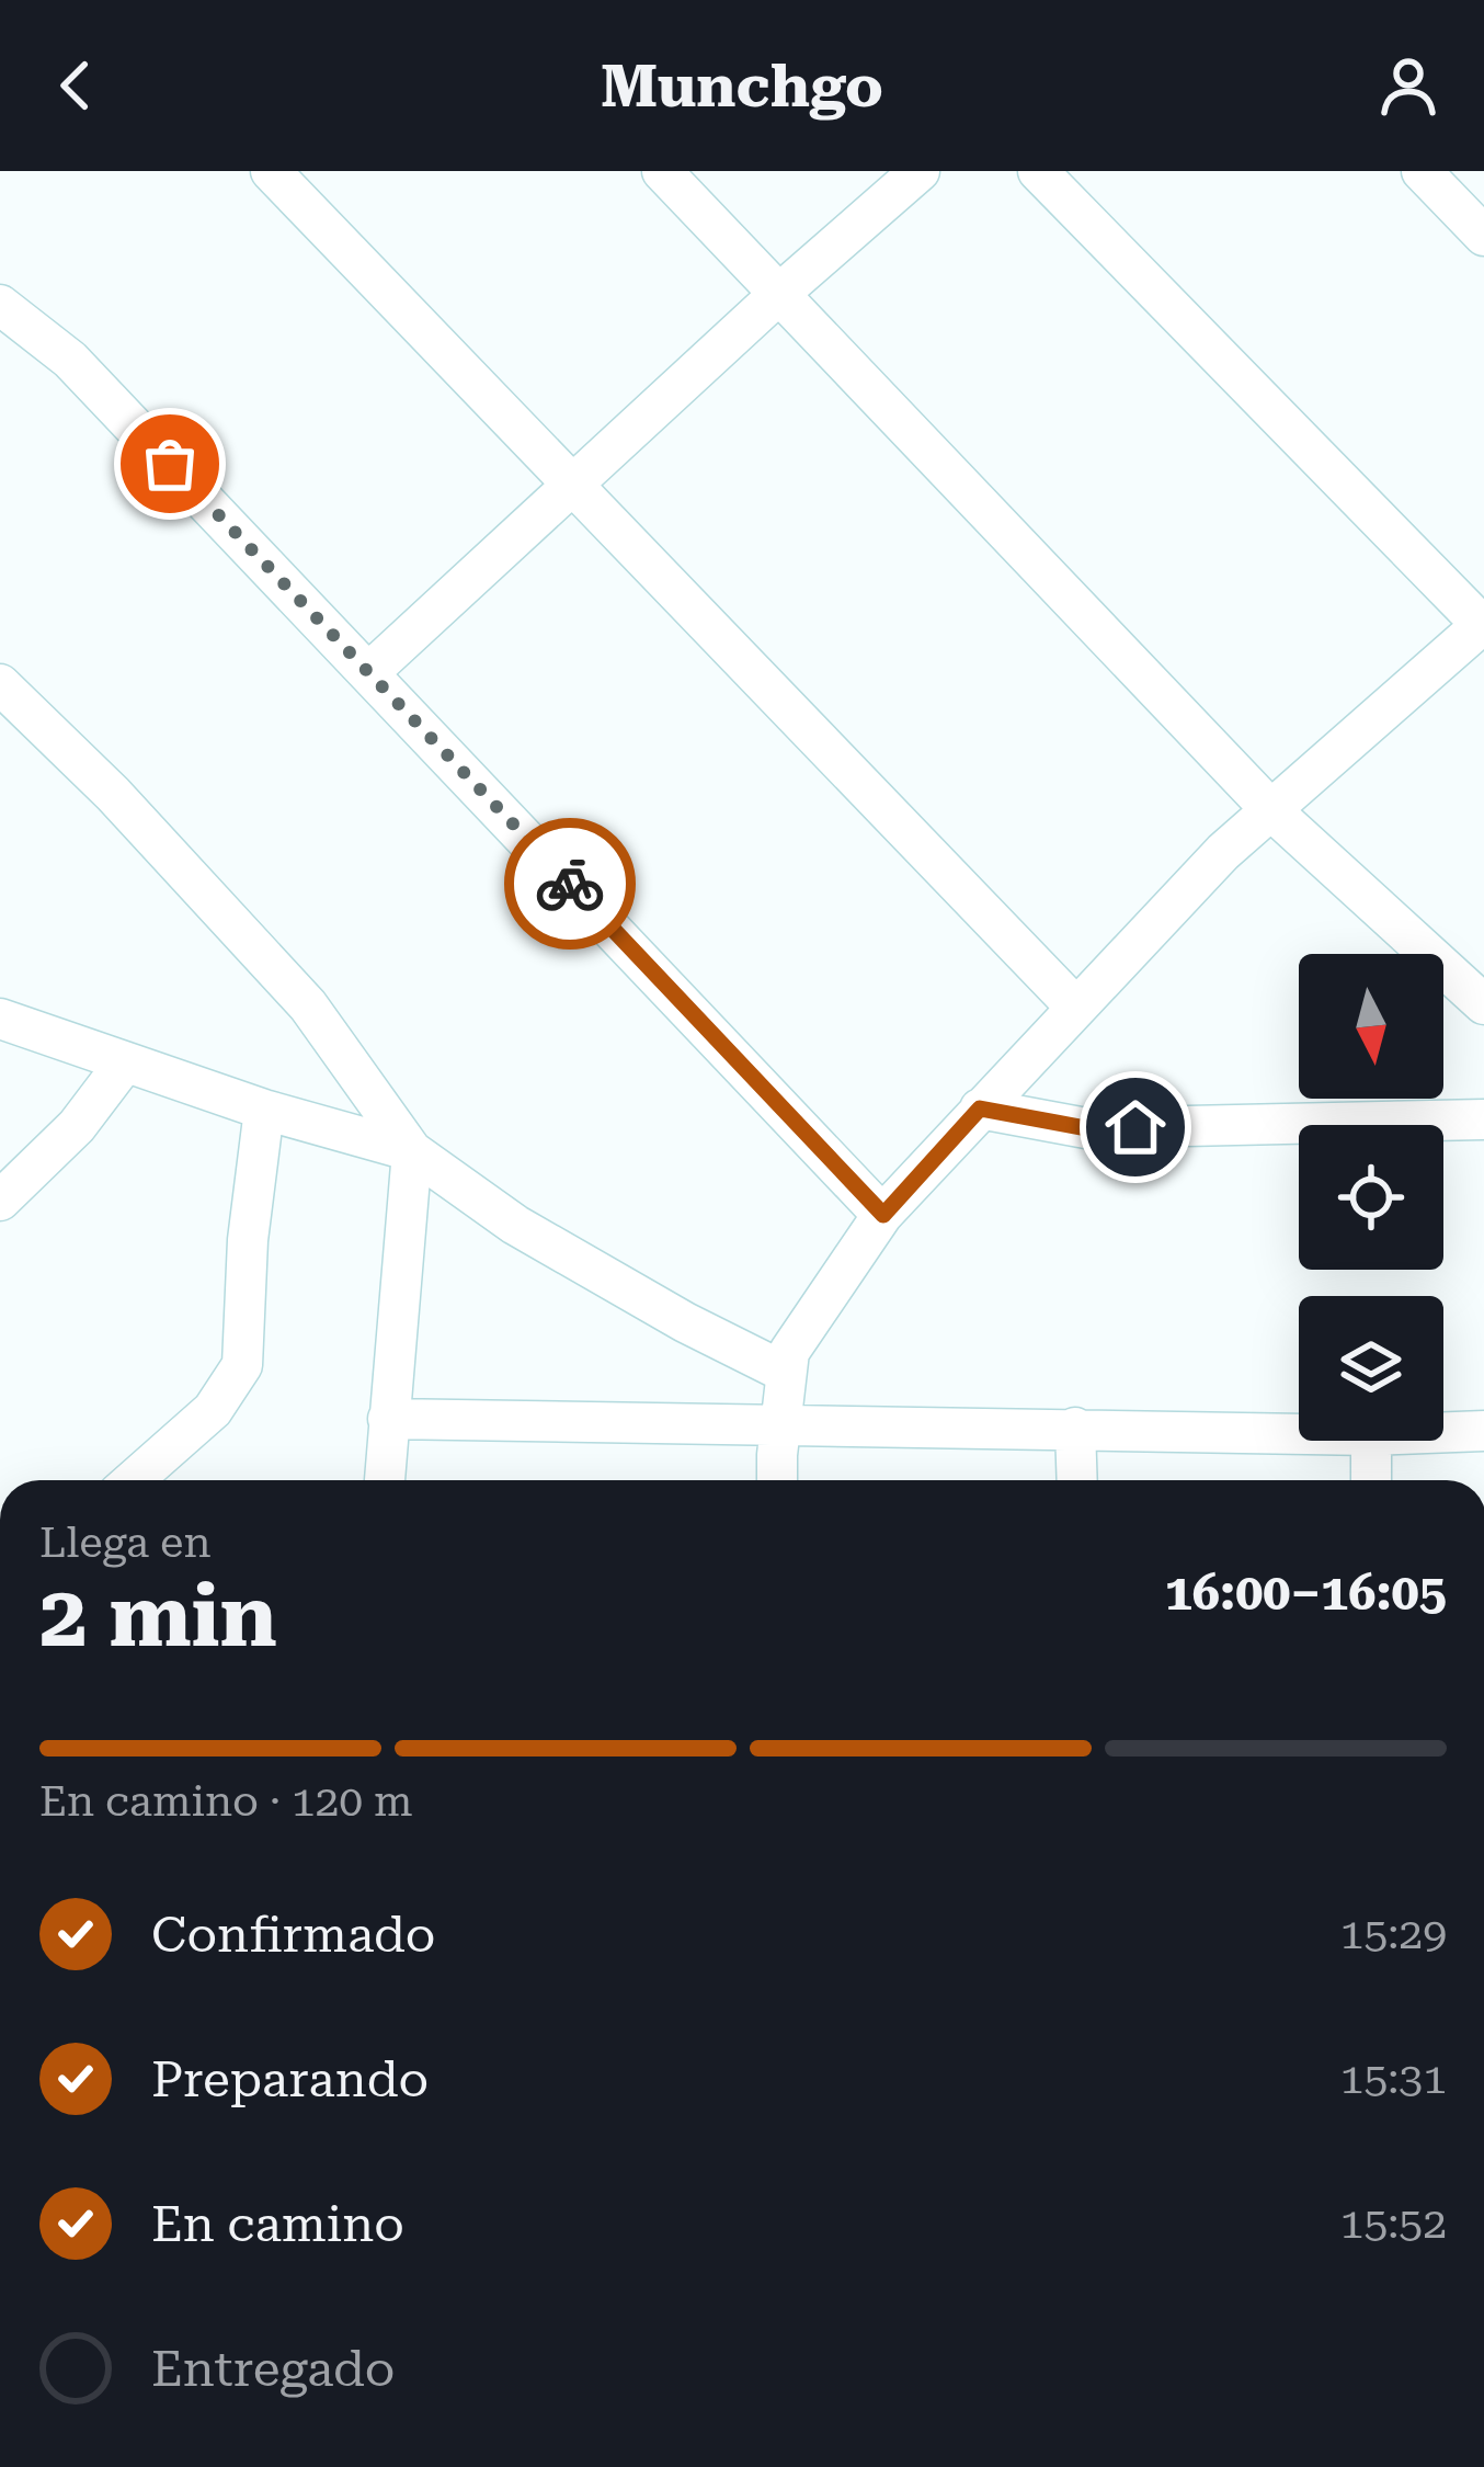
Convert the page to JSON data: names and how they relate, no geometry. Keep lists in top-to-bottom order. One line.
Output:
{"north":"bottom","page":{"header":"Munchgo","heading":["2 min","Llega en","16:00–16:05"],"bar":"En camino · 120 m","list":[["Confirmado","15:29"],["Preparando","15:31"],["En camino","15:52"],"Entregado"]}}
